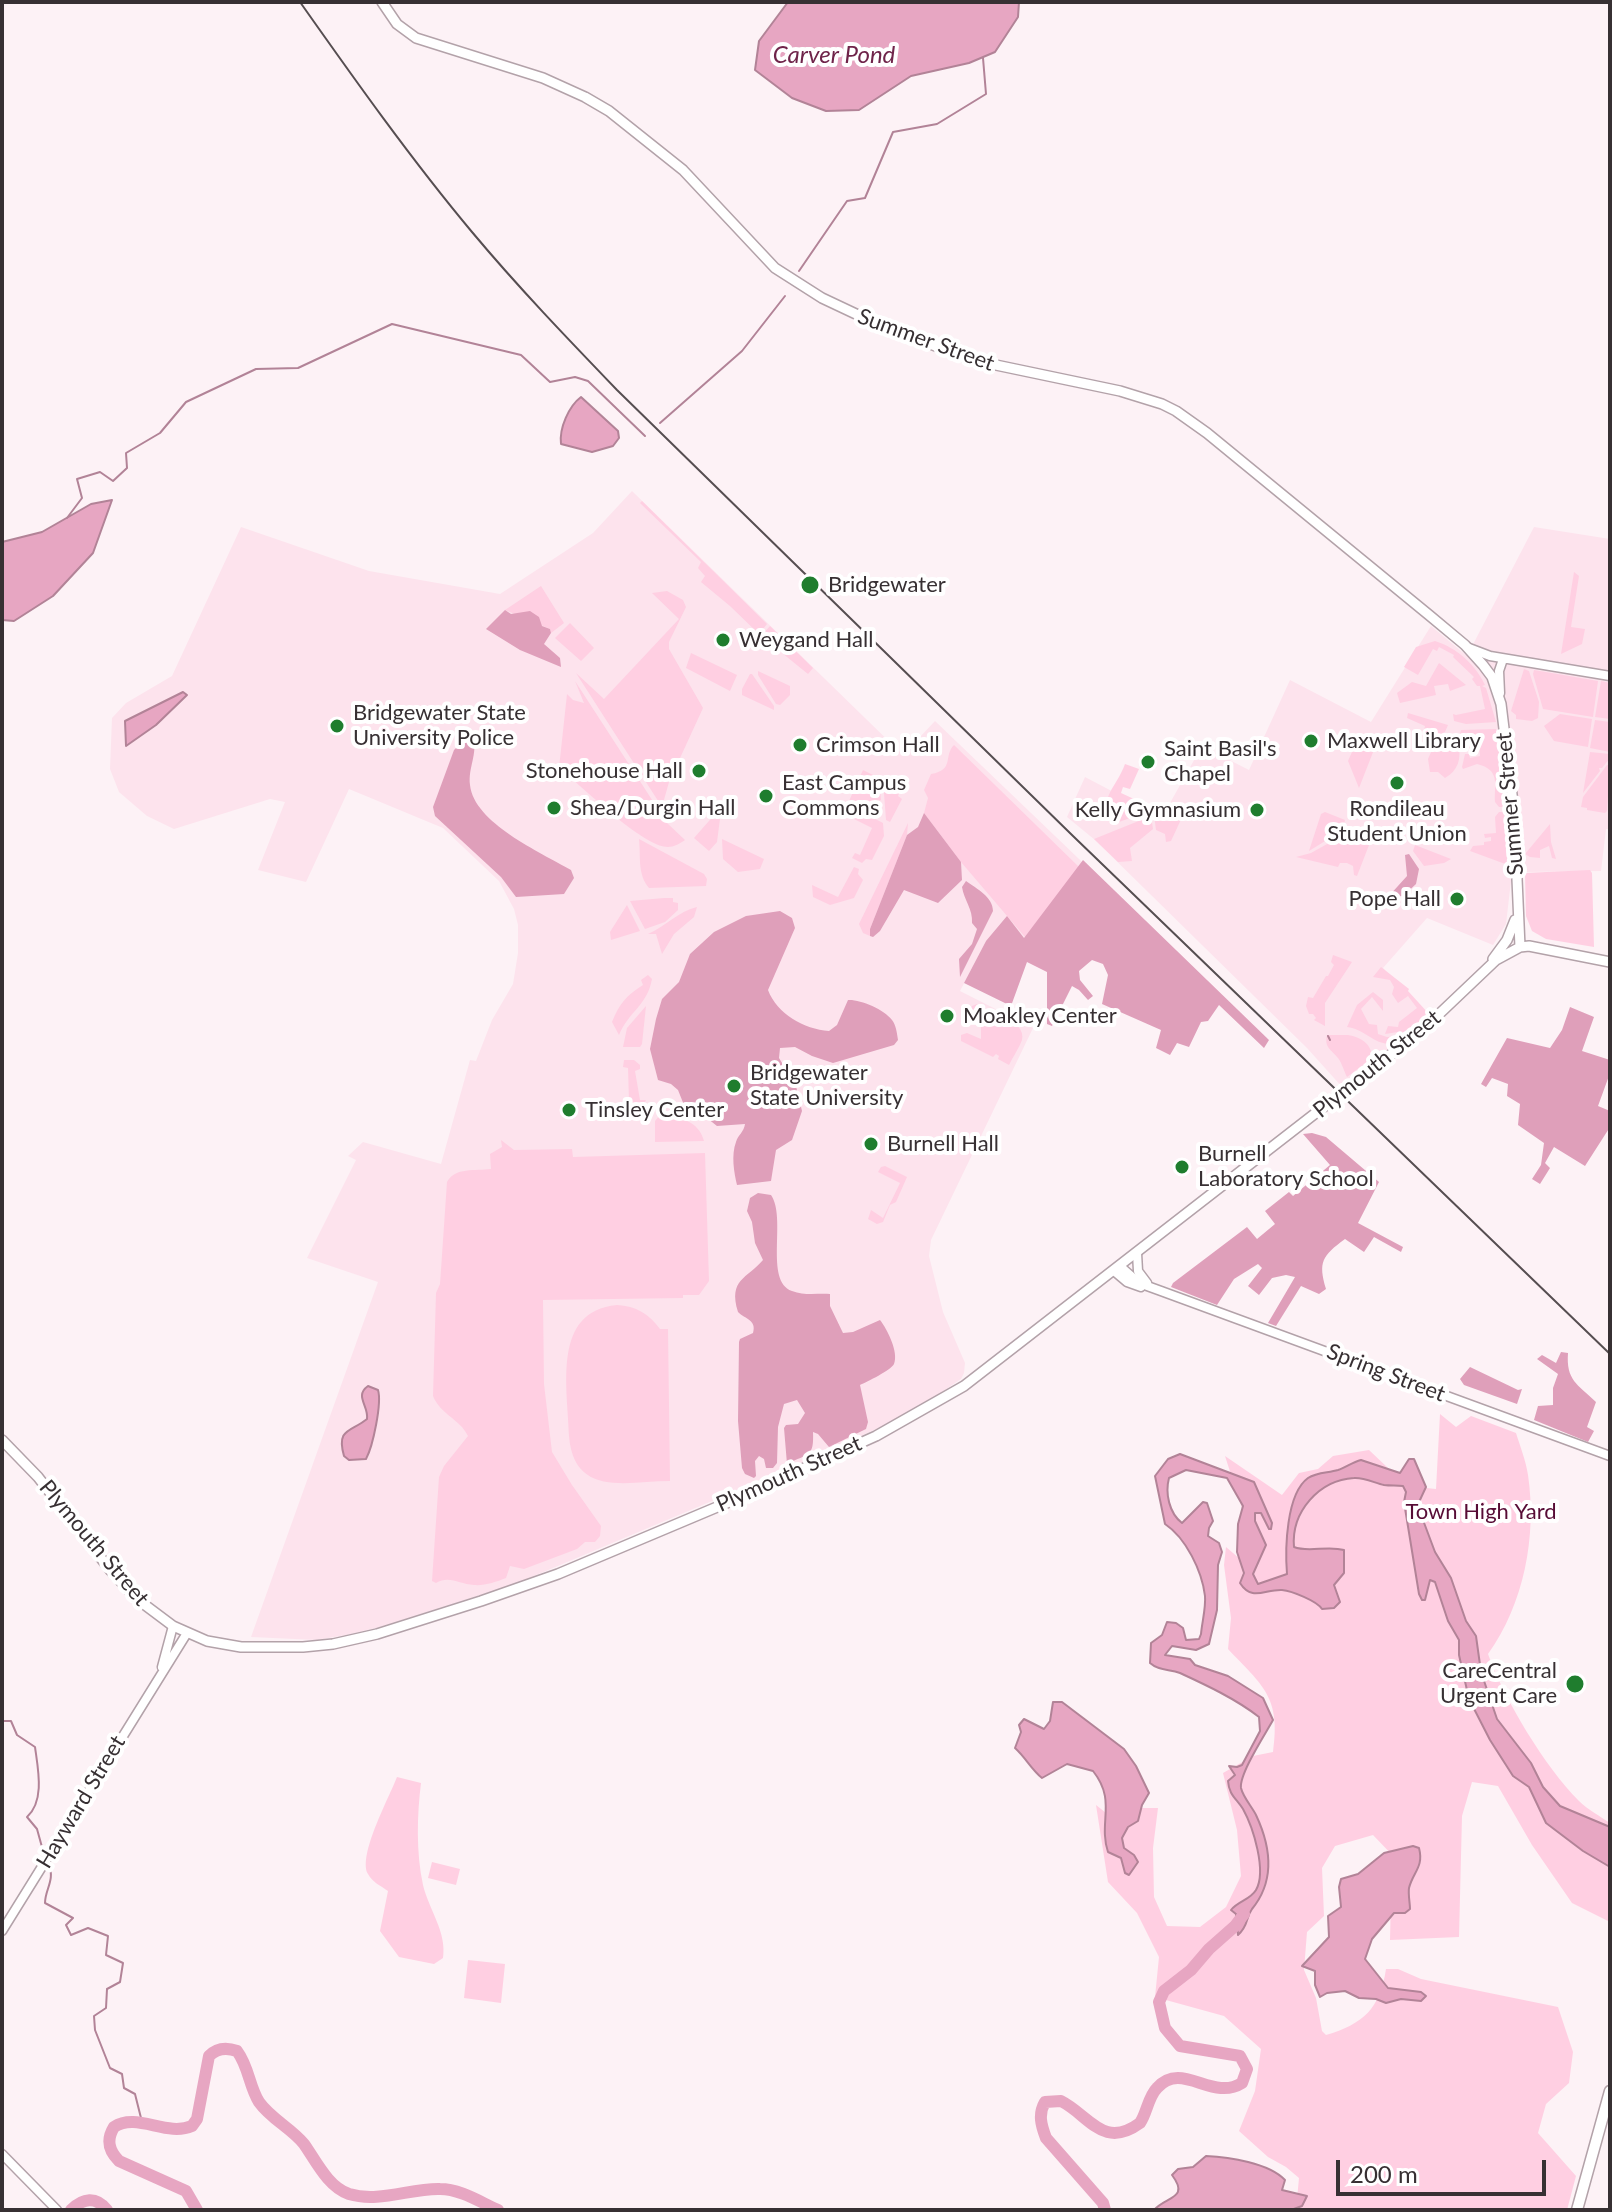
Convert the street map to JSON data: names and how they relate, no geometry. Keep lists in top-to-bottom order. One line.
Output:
{"streets":{"main road":["Summer Street","Plymouth Street"],"street":["Spring Street","Hayward Street"]},"crossings":[["Summer Street","Plymouth Street"],["Plymouth Street","Spring Street"],["Plymouth Street","Hayward Street"]],"water":["Carver Pond"],"parks":["Town High Yard"],"places":["Bridgewater","Weygand Hall","Bridgewater State University Police","Maxwell Library","Crimson Hall","Saint Basil's Chapel","Stonehouse Hall","Rondileau Student Union","East Campus Commons","Shea/Durgin Hall","Kelly Gymnasium","Pope Hall","Moakley Center","Bridgewater State University","Tinsley Center","Burnell Hall","Burnell Laboratory School","CareCentral Urgent Care"],"scale_bar":"200 m"}
